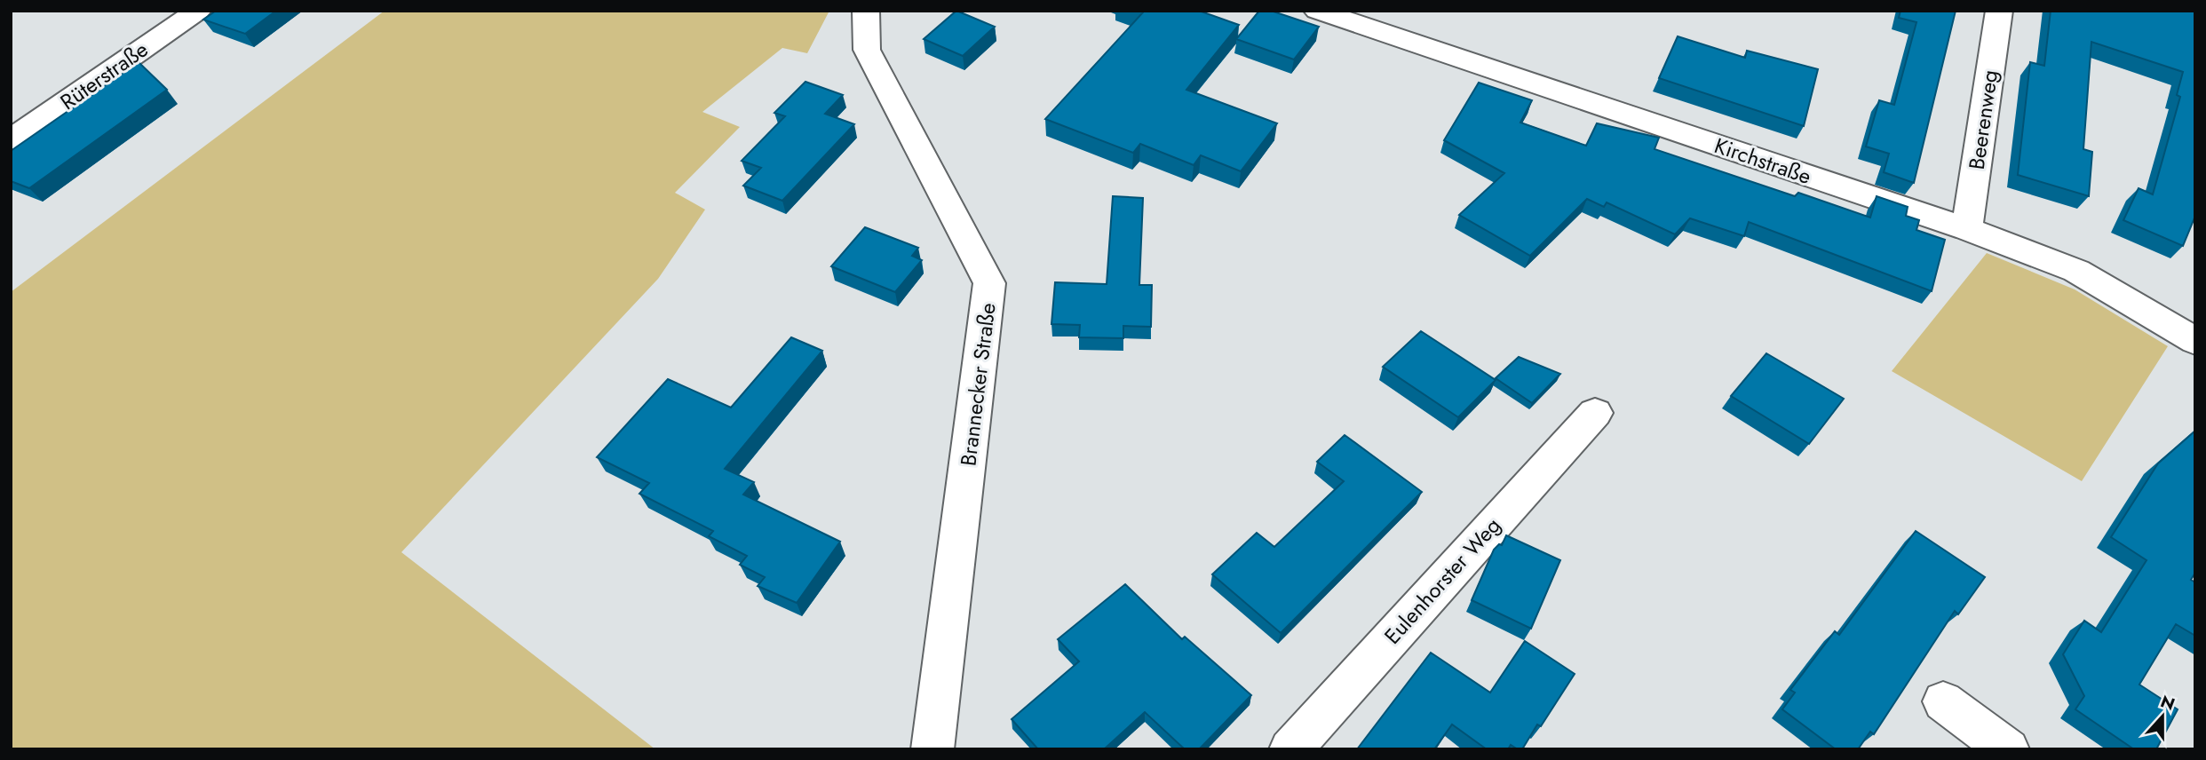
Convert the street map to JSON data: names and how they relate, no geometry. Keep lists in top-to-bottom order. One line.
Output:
{"streets":{"street":["Rüterstraße","Beerenweg","Kirchstraße","Brannecker Straße","Eulenhorster Weg"]},"crossings":[["Beerenweg","Kirchstraße"]],"north":"top"}
